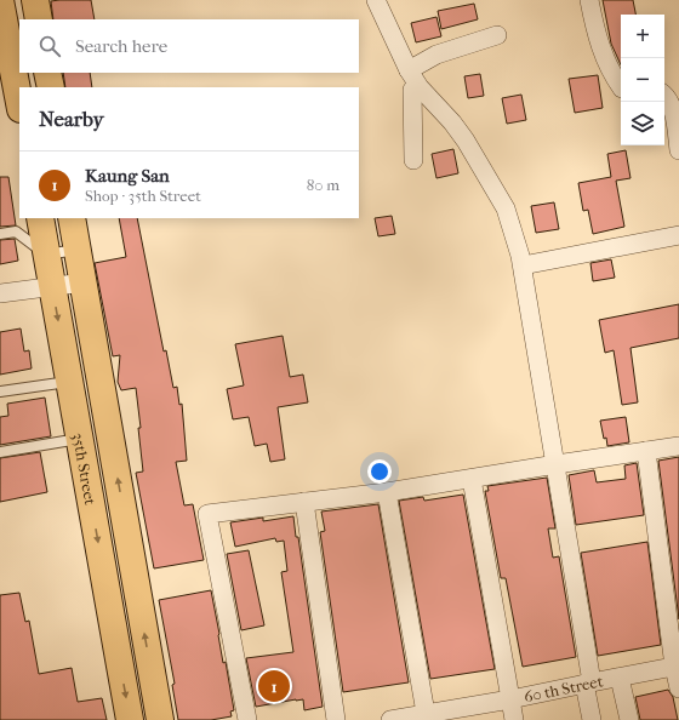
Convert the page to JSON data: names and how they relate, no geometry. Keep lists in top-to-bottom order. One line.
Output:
{"streets":{"main road":["35th Street"],"street":["60 th Street"]},"page":{"map_buttons":["+","−"],"search":"Search here","heading":"Nearby","list":[{"mark":"1","name":"Kaung San","note":"Shop · 35th Street","value":"80 m"}],"pins":"1"}}
